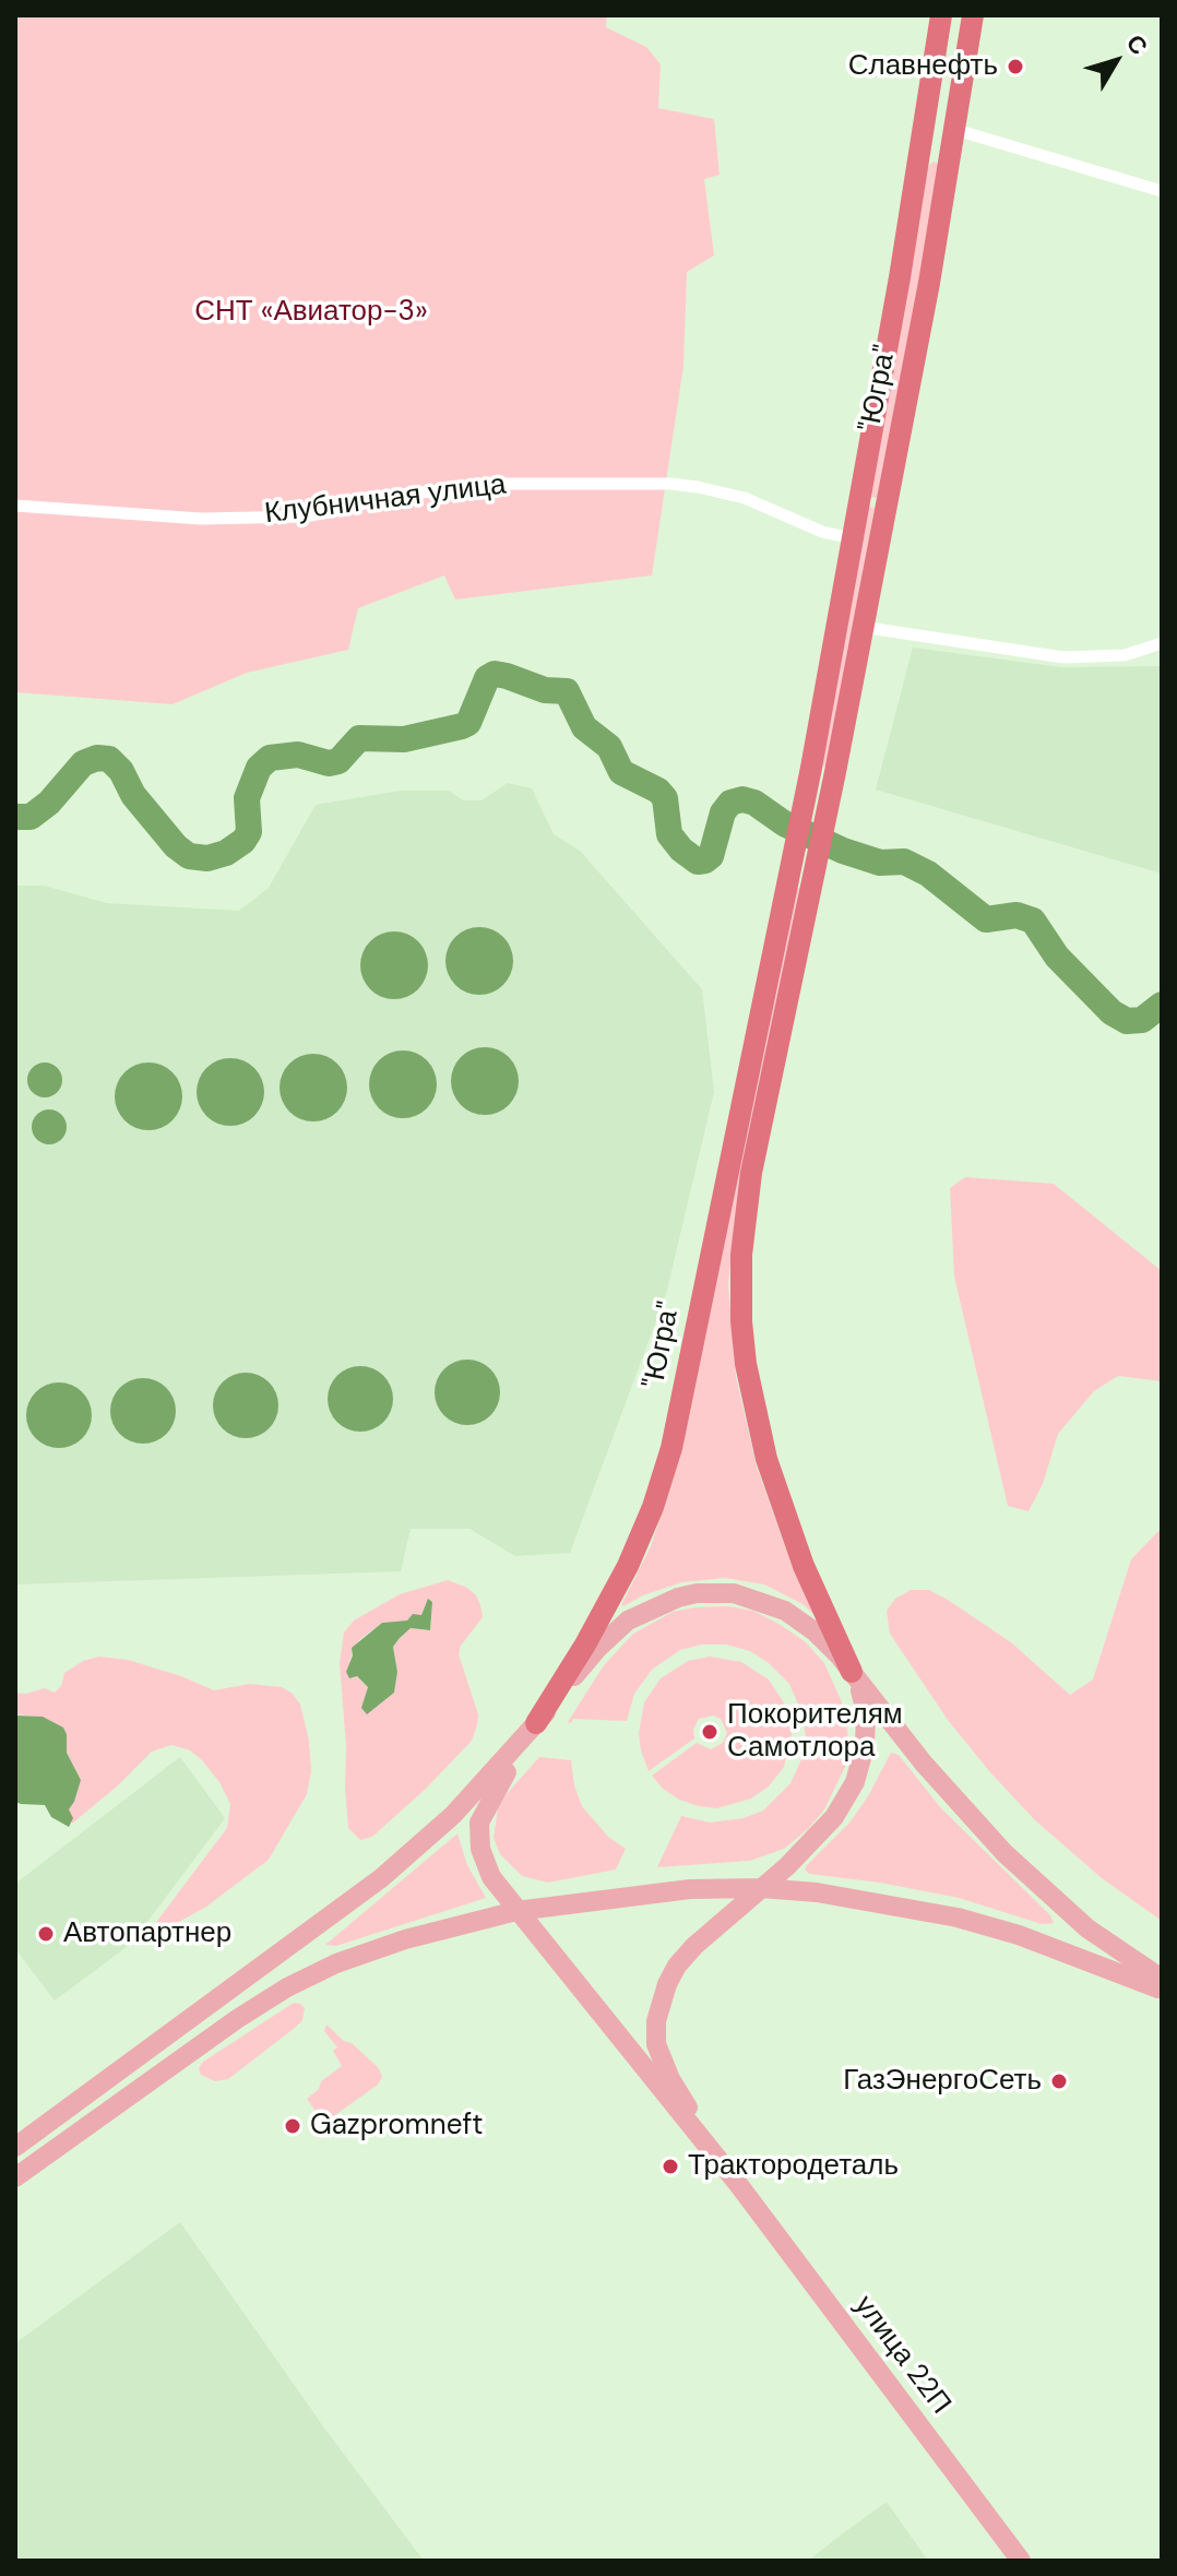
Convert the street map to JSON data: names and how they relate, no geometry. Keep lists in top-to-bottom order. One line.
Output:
{"streets":{"highway":["\"Югра\""],"main road":["улица 22П"],"street":["Клубничная улица"]},"crossings":[["\"Югра\"","Клубничная улица"],["\"Югра\"","улица 22П"]],"parks":["СНТ «Авиатор-3»"],"places":["Славнефть","Покорителям Самотлора","Автопартнер","ГазЭнергоСеть","Gazpromneft","Трактородеталь"],"north":"top right"}
